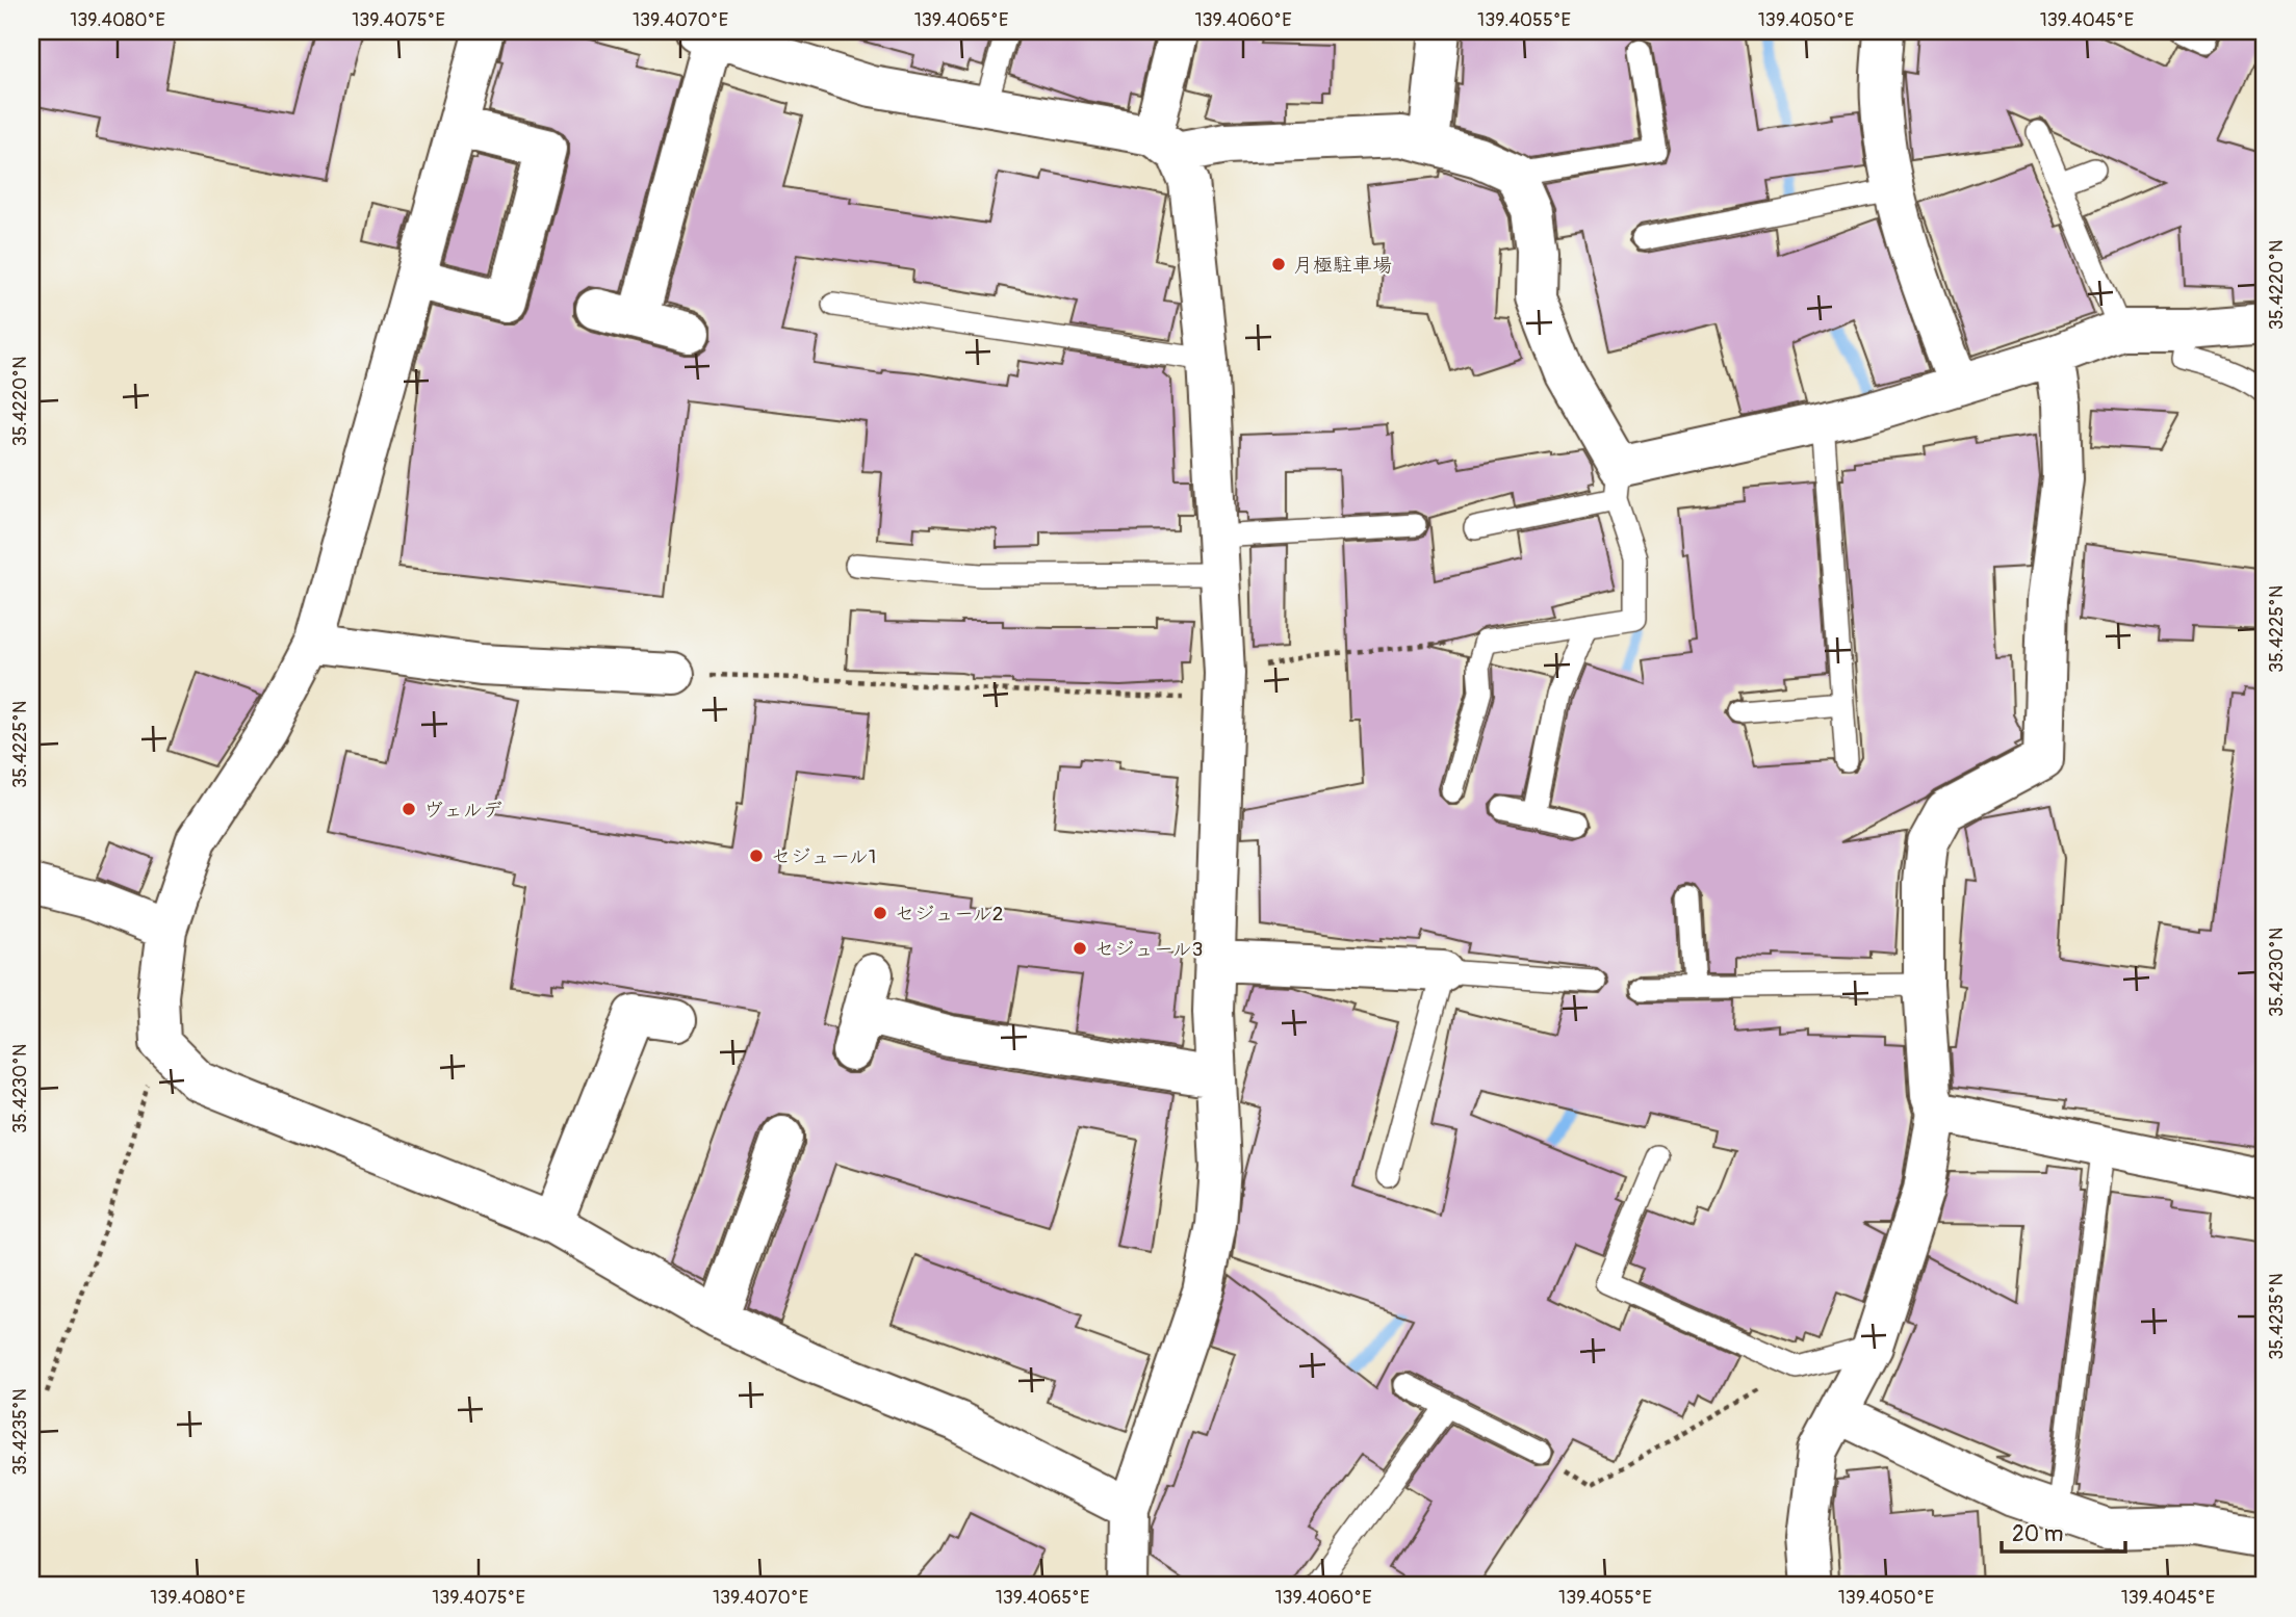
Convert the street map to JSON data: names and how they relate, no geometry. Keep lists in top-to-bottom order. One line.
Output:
{"places":["月極駐車場","ヴェルデ","セジュール1","セジュール2","セジュール3"],"scale_bar":"20 m","coordinates":["139.4080°E","139.4075°E","139.4070°E","139.4065°E","139.4060°E","139.4055°E","139.4050°E","139.4045°E","35.4220°N","35.4225°N","35.4230°N","35.4235°N"]}
